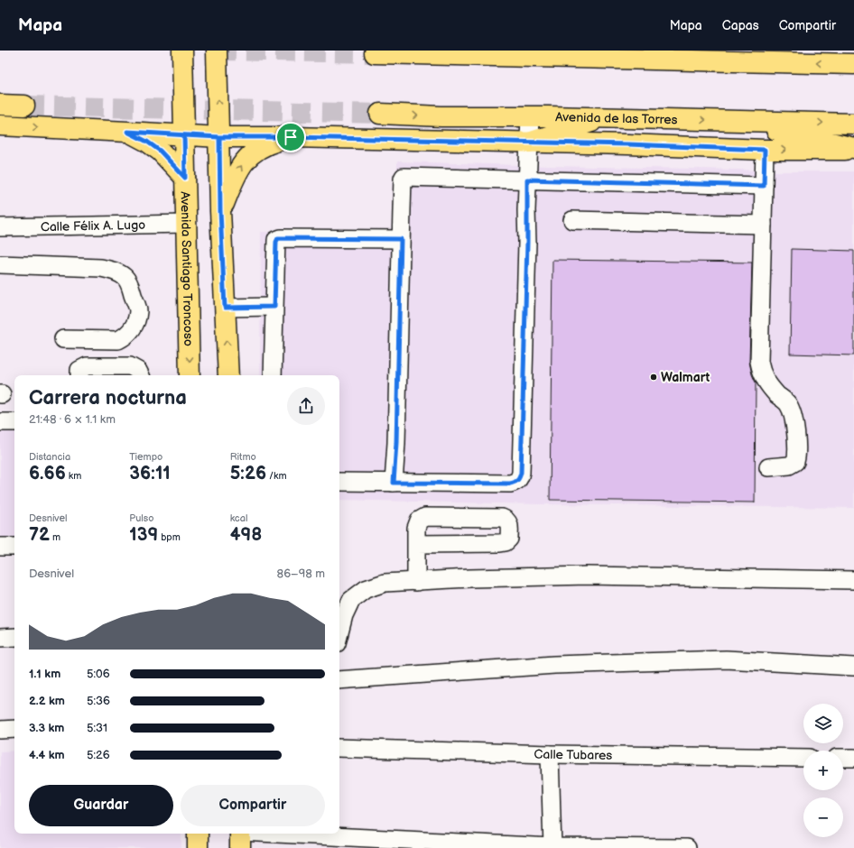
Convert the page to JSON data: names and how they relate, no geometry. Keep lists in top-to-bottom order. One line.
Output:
{"streets":{"main road":["Avenida de las Torres","Avenida Santiago Troncoso"],"street":["Calle Félix A. Lugo","Calle Tubares"]},"crossings":[["Calle Félix A. Lugo","Avenida Santiago Troncoso"]],"places":["Walmart"],"page":{"header":"Mapa","nav":["Mapa","Capas","Compartir"],"heading":["Carrera nocturna","21:48 · 6 × 1.1 km"],"stats":[["Distancia","6.66 km"],["Tiempo","36:11"],["Ritmo","5:26 /km"],["Desnivel","72 m"],["Pulso","139 bpm"],["kcal","498"]],"chart":["Desnivel","86–98 m"],"list":[{"name":"1.1 km","note":"5:06"},{"name":"2.2 km","note":"5:36"},{"name":"3.3 km","note":"5:31"},{"name":"4.4 km","note":"5:26"}],"map_buttons":["+","−"],"buttons":["Guardar","Compartir"]}}
